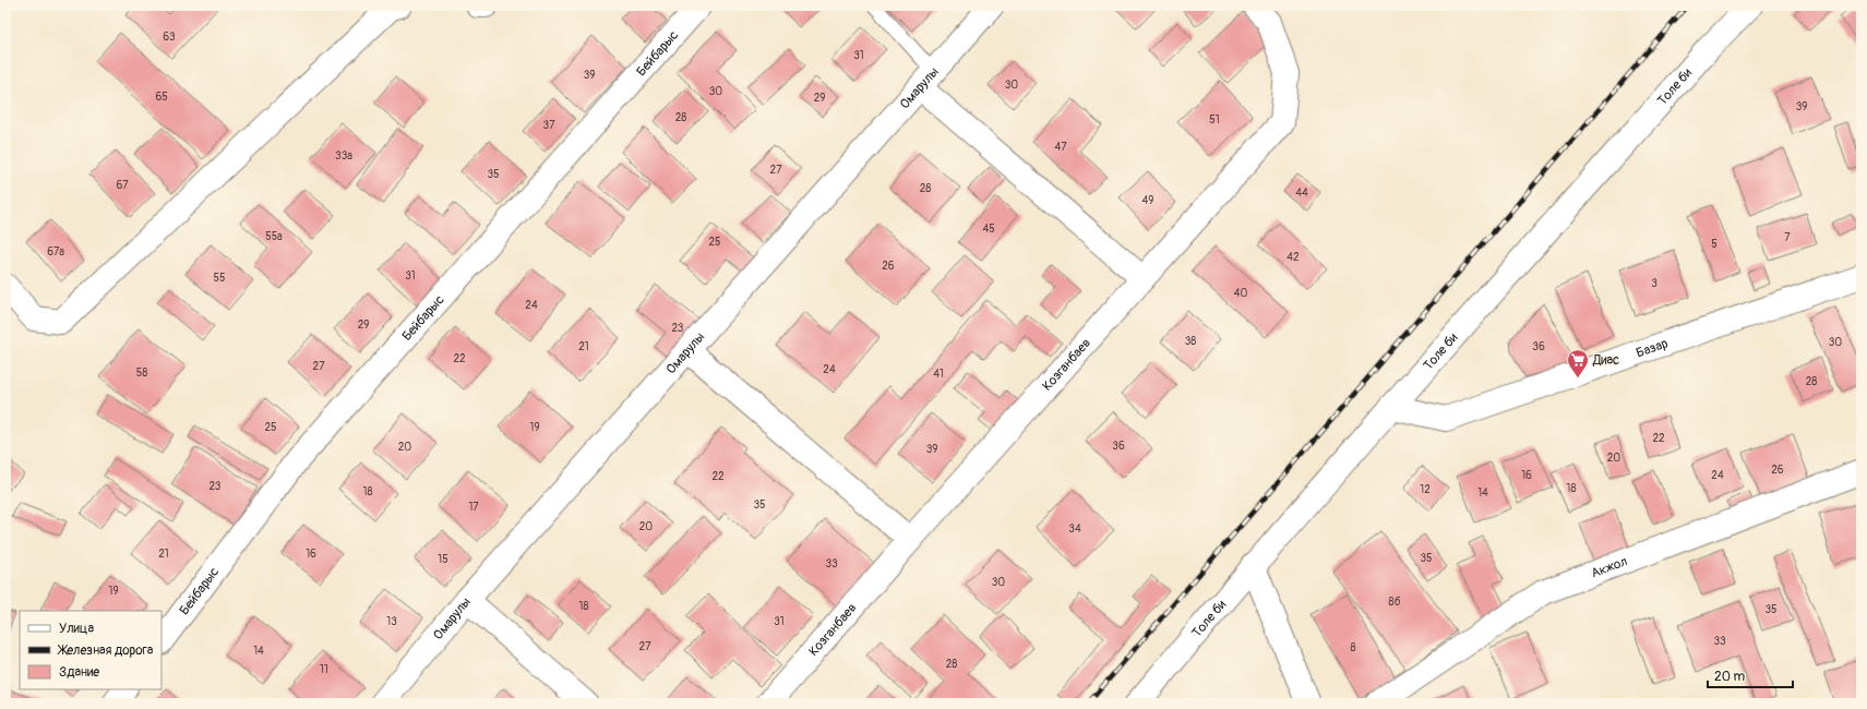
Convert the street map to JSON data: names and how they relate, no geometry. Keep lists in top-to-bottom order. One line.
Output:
{"streets":{"street":["Бейбарыс","Толе би","Омарулы","Базар","Козганбаев","Акжол"]},"crossings":[["Толе би","Базар"]],"places":{"supermarket":["Диас"]},"house_numbers":["63","31","39","30","30","65","29","39","28","51","37","47","33а","27","35","67","28","44","49","45","55а","7","25","5","67а","42","26","31","55","3","40","24","29","23","38","30","21","36","22","27","24","58","41","28","25","19","22","36","20","39","20","26","16","24","22","23","18","12","18","14","35","17","20","34","21","16","35","15","33","30","19","8б","18","35","13","31","33","27","8","14","28","11"],"legend":["Улица","Железная дорога","Здание"],"scale_bar":"20 m"}
